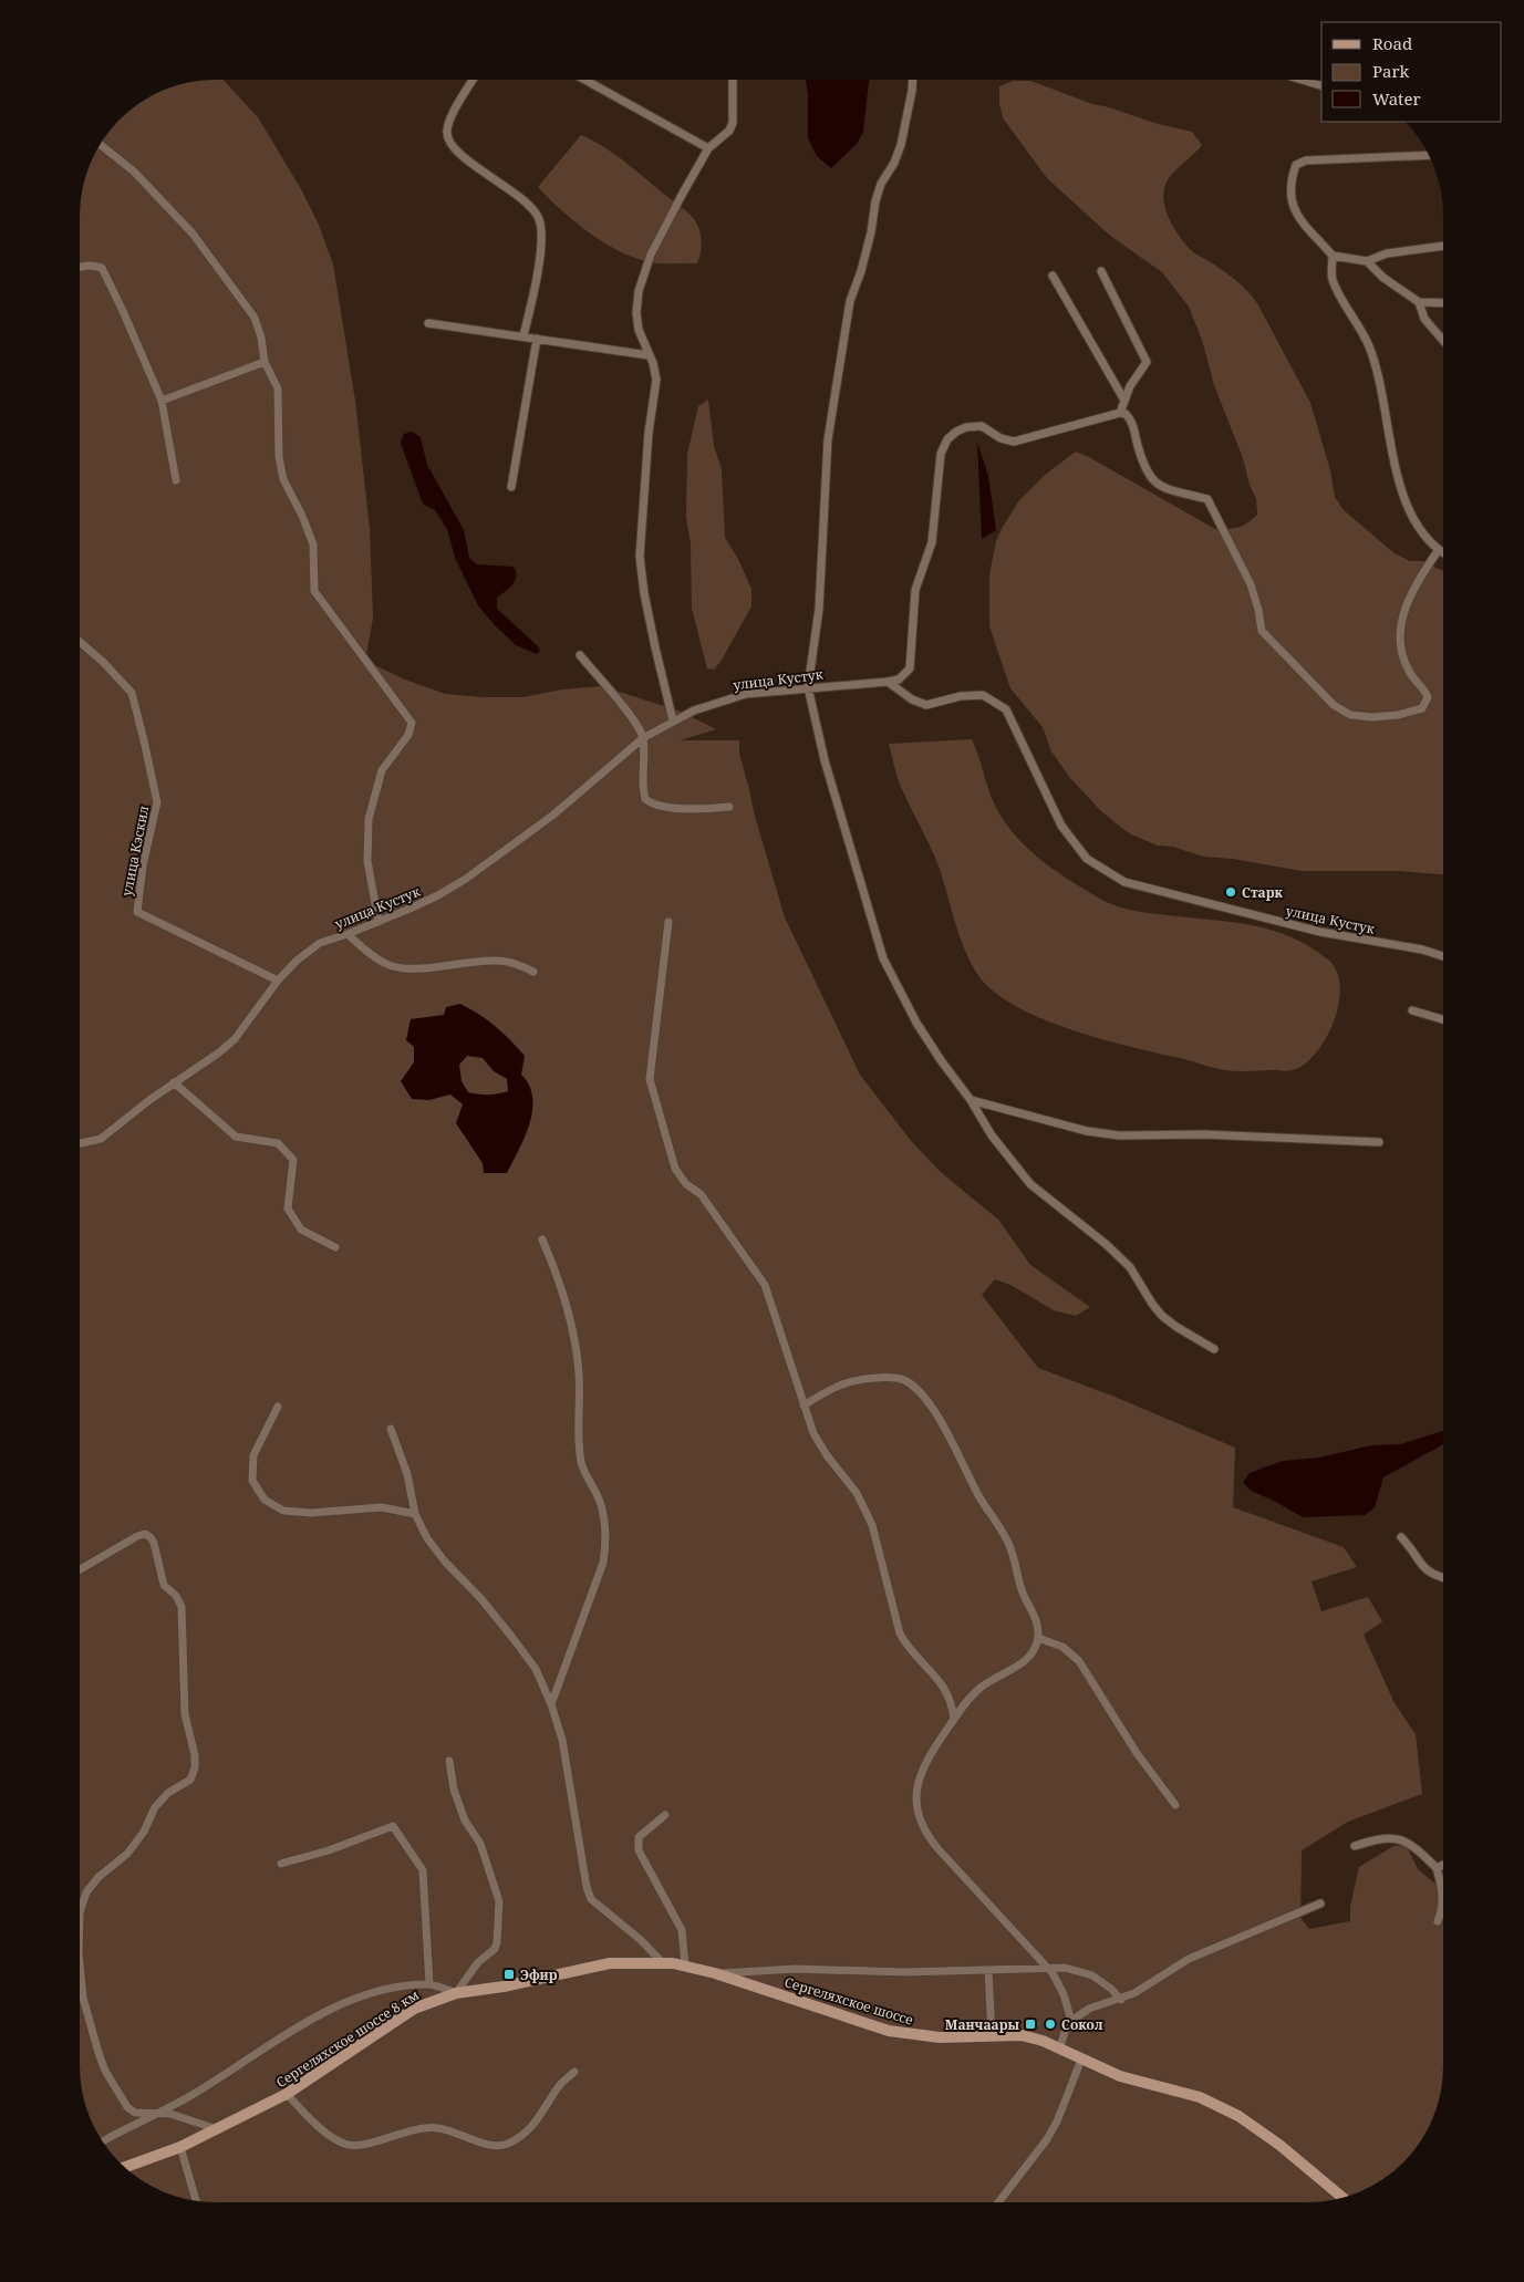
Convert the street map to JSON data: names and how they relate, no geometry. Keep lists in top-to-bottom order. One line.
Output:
{"streets":{"main road":["Сергеляхское шоссе","Сергеляхское шоссе 8 км"],"street":["улица Кустук","улица Кэскил"]},"crossings":[["улица Кустук","улица Кэскил"],["Сергеляхское шоссе","Сергеляхское шоссе 8 км"]],"places":{"other":["Старк","Сокол"],"transit":["Эфир","Манчаары"]},"legend":["Road","Park","Water"]}
